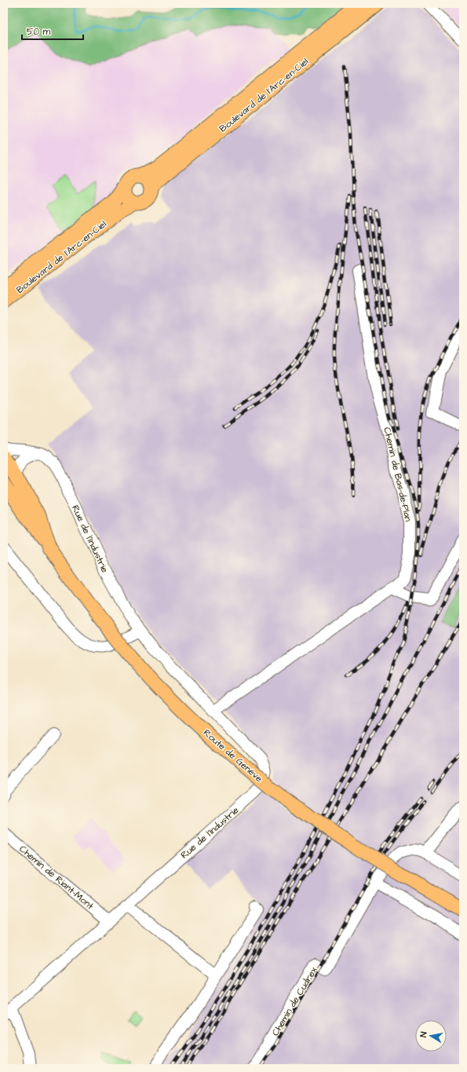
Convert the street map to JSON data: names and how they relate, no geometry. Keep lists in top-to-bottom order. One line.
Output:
{"streets":{"main road":["Boulevard de l'Arc-en-Ciel","Route de Genève"],"street":["Chemin de Bas-de-Plan","Rue de l'Industrie","Chemin de Riant-Mont","Chemin de Cudrex"]},"crossings":[["Chemin de Bas-de-Plan","Rue de l'Industrie"],["Rue de l'Industrie","Chemin de Riant-Mont"]],"scale_bar":"50 m","north":"left"}
